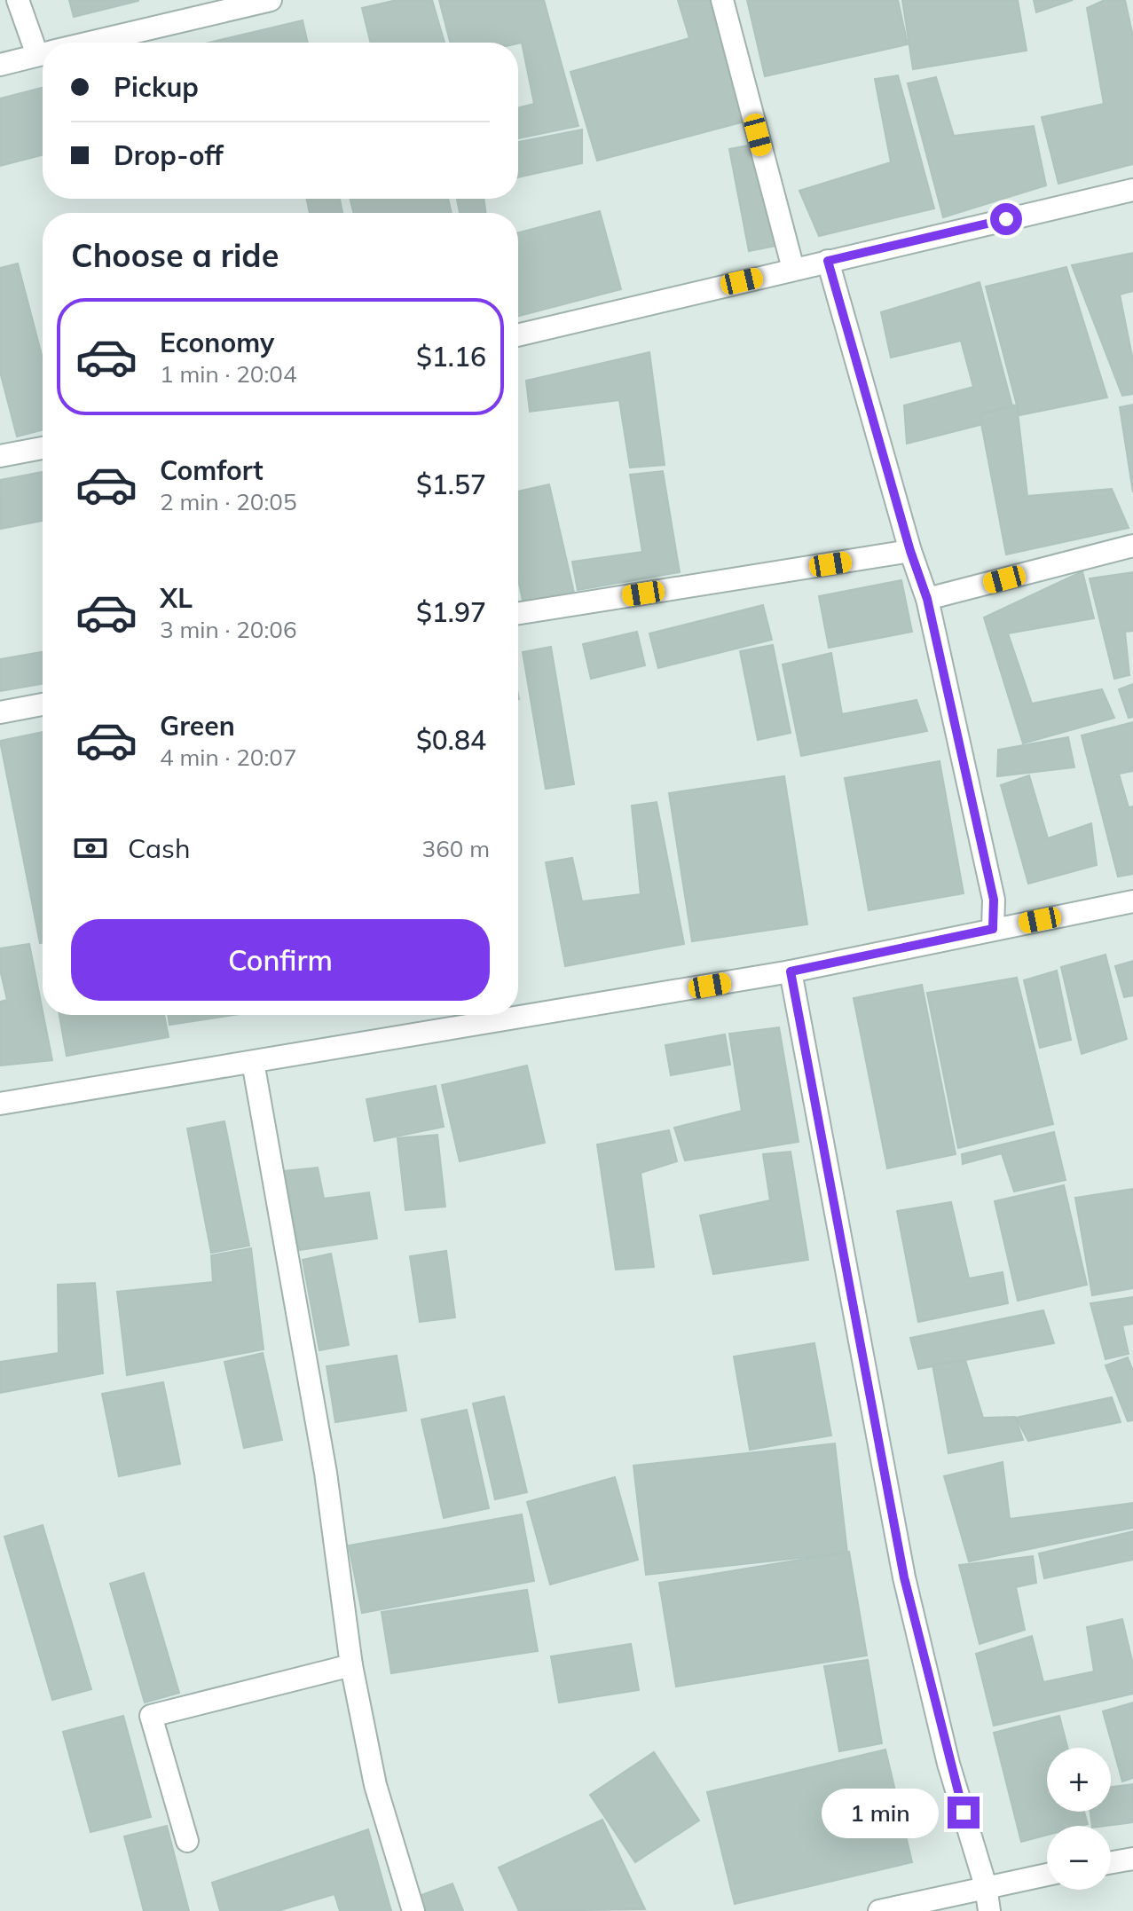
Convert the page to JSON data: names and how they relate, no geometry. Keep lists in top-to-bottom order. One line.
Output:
{"page":{"banner":["Pickup","Drop-off"],"heading":"Choose a ride","list":[{"name":"Economy","note":"1 min · 20:04","value":"$1.16"},{"name":"Comfort","note":"2 min · 20:05","value":"$1.57"},{"name":"XL","note":"3 min · 20:06","value":"$1.97"},{"name":"Green","note":"4 min · 20:07","value":"$0.84"}],"pay":["Cash","360 m"],"buttons":"Confirm","map_buttons":["+","−"],"bubble":"1 min"}}
